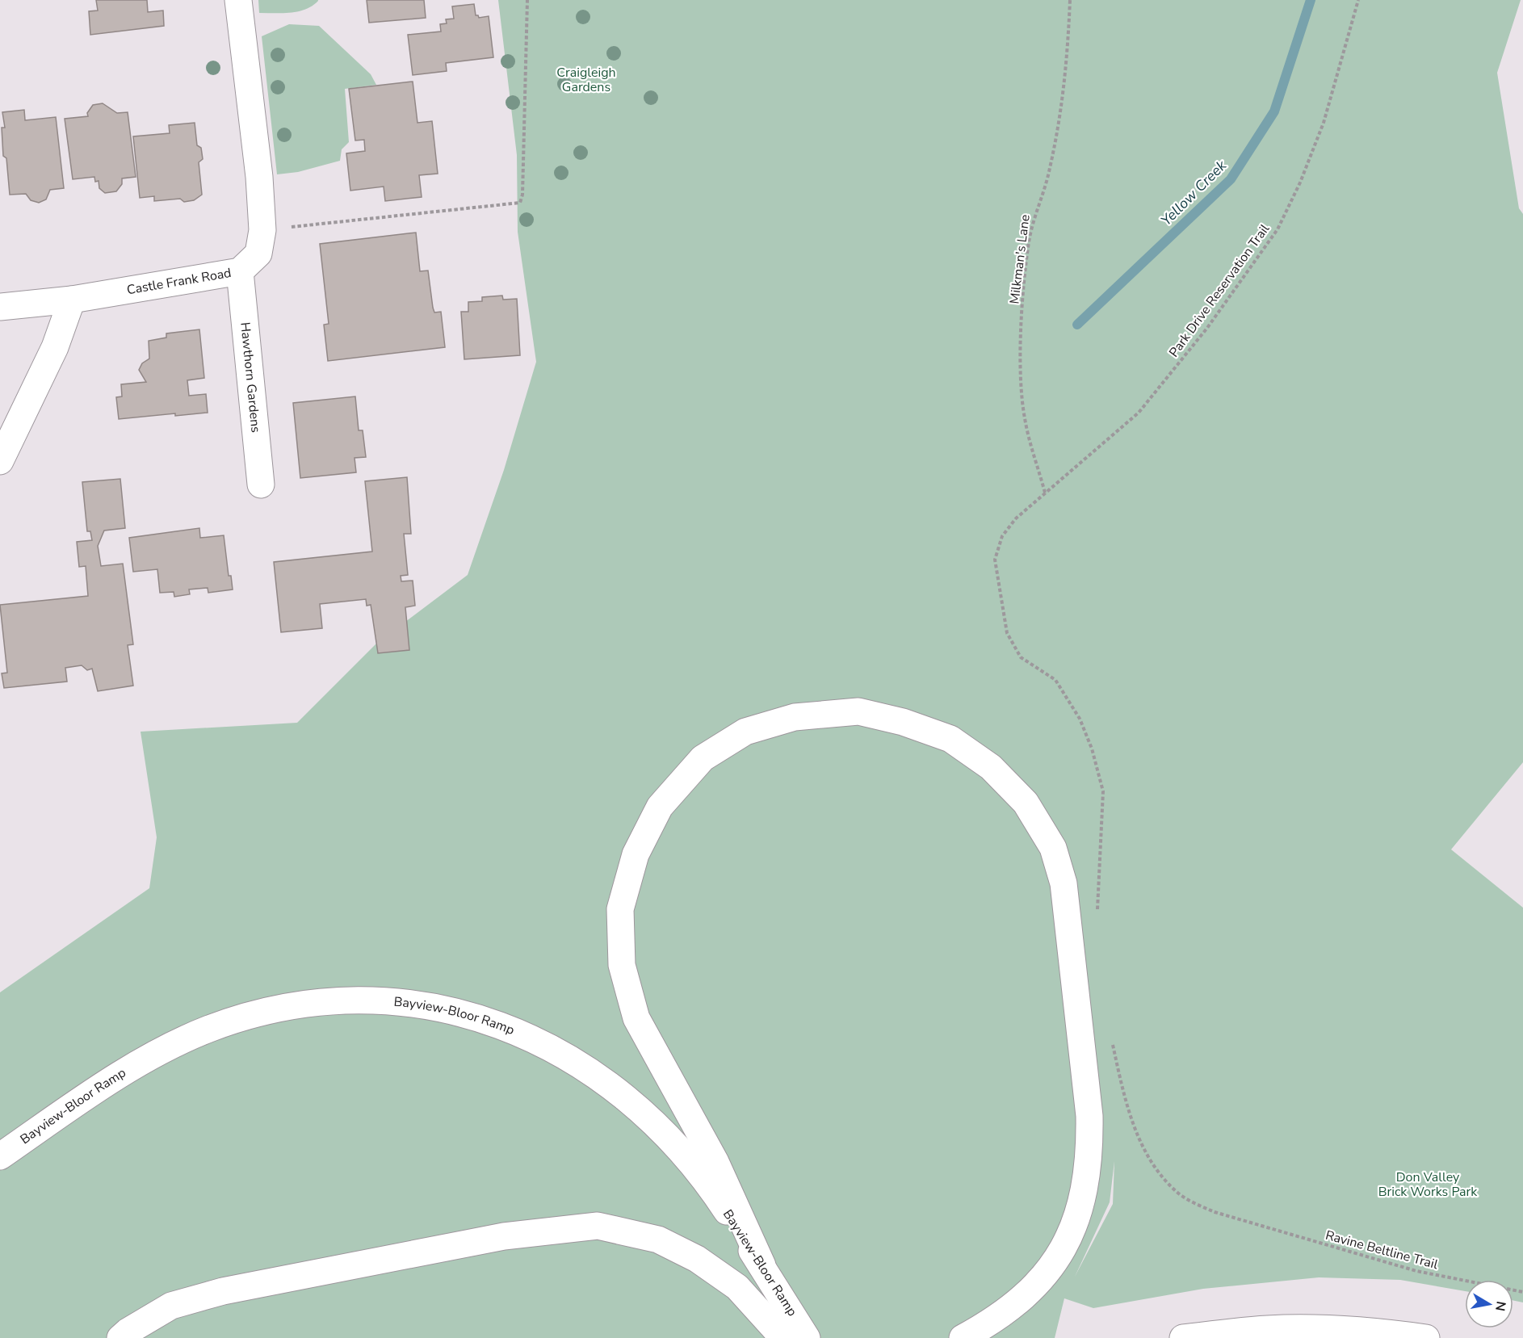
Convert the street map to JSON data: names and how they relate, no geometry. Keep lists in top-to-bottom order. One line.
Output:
{"streets":{"main road":["Castle Frank Road","Hawthorn Gardens","Bayview-Bloor Ramp"],"path":["Milkman's Lane","Park Drive Reservation Trail","Ravine Beltline Trail"]},"crossings":[["Milkman's Lane","Park Drive Reservation Trail"],["Castle Frank Road","Hawthorn Gardens"]],"water":["Yellow Creek"],"parks":["Craigleigh Gardens","Don Valley Brick Works Park"],"north":"right"}
